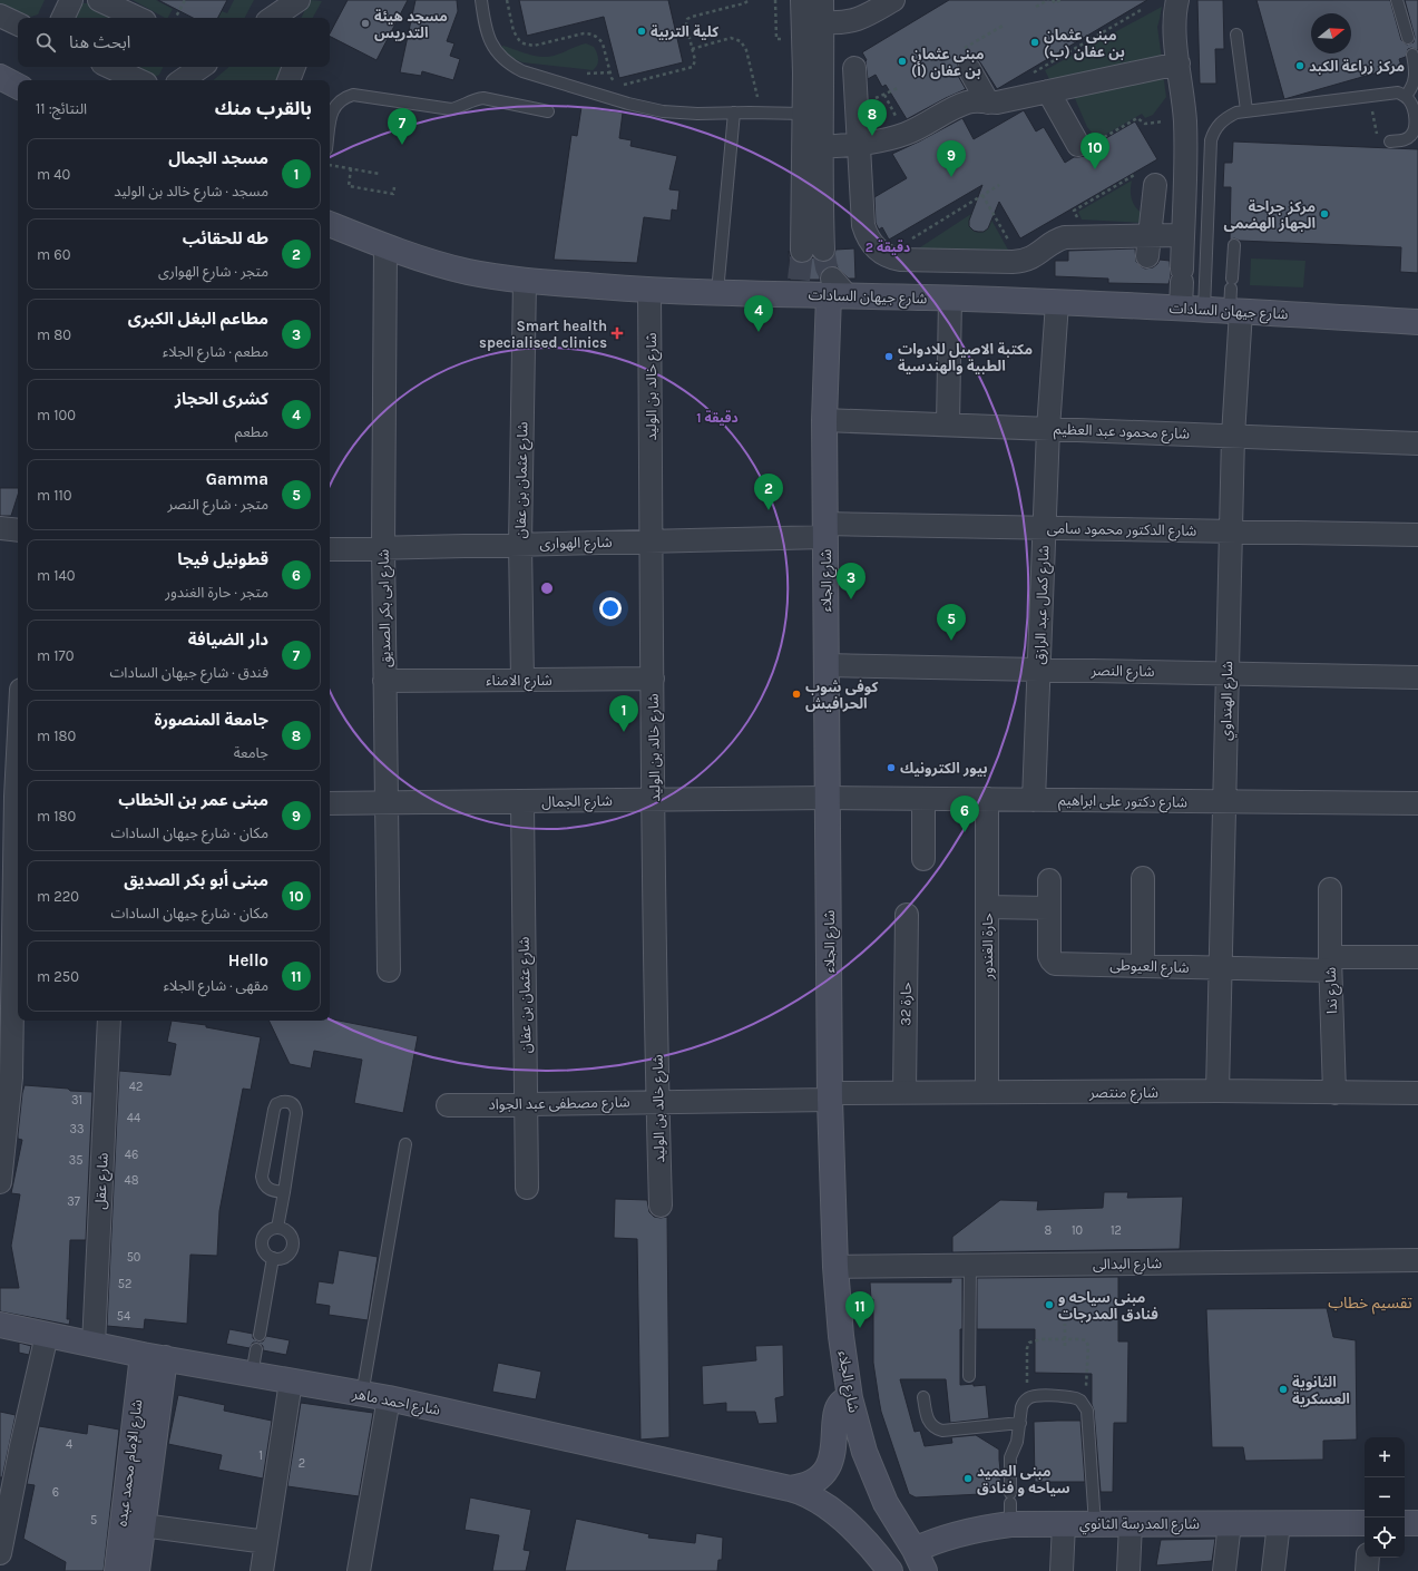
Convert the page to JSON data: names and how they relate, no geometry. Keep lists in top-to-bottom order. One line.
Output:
{"streets":{"main road":["شارع جيهان السادات","شارع الجلاء","شارع احمد ماهر","شارع الإمام محمد عبده","شارع المدرسة الثانوي"],"street":["شارع خالد بن الوليد","شارع محمود عبد العظيم","شارع عثمان بن عفان","شارع الدكتور محمود سامى","شارع الهوارى","شارع كمال عبد الرازق","شارع ابى بكر الصديق","شارع النصر","شارع الامناء","شارع الهنداوي","شارع الجمال","شارع دكتور على ابراهيم","حارة الغندور","شارع العيوطى","شارع ندا","حارة 32","شارع منتصر","شارع مصطفى عبد الجواد","شارع عقل","شارع البدالى"]},"crossings":[["شارع جيهان السادات","شارع خالد بن الوليد"],["شارع جيهان السادات","شارع عثمان بن عفان"],["شارع جيهان السادات","شارع الجلاء"],["شارع جيهان السادات","شارع كمال عبد الرازق"],["شارع جيهان السادات","شارع ابى بكر الصديق"],["شارع جيهان السادات","شارع الهنداوي"],["شارع خالد بن الوليد","شارع الهوارى"],["شارع خالد بن الوليد","شارع الامناء"],["شارع خالد بن الوليد","شارع الجمال"],["شارع خالد بن الوليد","شارع مصطفى عبد الجواد"],["شارع محمود عبد العظيم","شارع الجلاء"],["شارع محمود عبد العظيم","شارع كمال عبد الرازق"],["شارع محمود عبد العظيم","شارع الهنداوي"],["شارع عثمان بن عفان","شارع الهوارى"],["شارع عثمان بن عفان","شارع الامناء"],["شارع عثمان بن عفان","شارع الجمال"],["شارع عثمان بن عفان","شارع مصطفى عبد الجواد"],["شارع الدكتور محمود سامى","شارع الهوارى"],["شارع الدكتور محمود سامى","شارع الجلاء"],["شارع الدكتور محمود سامى","شارع كمال عبد الرازق"],["شارع الدكتور محمود سامى","شارع الهنداوي"],["شارع الهوارى","شارع الجلاء"],["شارع الهوارى","شارع ابى بكر الصديق"],["شارع الجلاء","شارع النصر"],["شارع الجلاء","شارع الجمال"],["شارع الجلاء","شارع دكتور على ابراهيم"],["شارع الجلاء","شارع منتصر"],["شارع الجلاء","شارع مصطفى عبد الجواد"],["شارع الجلاء","شارع البدالى"],["شارع الجلاء","شارع احمد ماهر"],["شارع الجلاء","شارع المدرسة الثانوي"],["شارع كمال عبد الرازق","شارع النصر"],["شارع كمال عبد الرازق","شارع دكتور على ابراهيم"],["شارع ابى بكر الصديق","شارع الامناء"],["شارع ابى بكر الصديق","شارع الجمال"],["شارع النصر","شارع الهنداوي"],["شارع الهنداوي","شارع دكتور على ابراهيم"],["شارع الهنداوي","شارع العيوطى"],["شارع الهنداوي","شارع منتصر"],["شارع الجمال","شارع دكتور على ابراهيم"],["شارع دكتور على ابراهيم","حارة الغندور"],["حارة الغندور","شارع منتصر"],["شارع العيوطى","شارع ندا"],["شارع ندا","شارع منتصر"],["حارة 32","شارع منتصر"],["شارع منتصر","شارع مصطفى عبد الجواد"],["شارع عقل","شارع احمد ماهر"],["شارع احمد ماهر","شارع الإمام محمد عبده"]],"districts":["تقسيم خطاب"],"places":{"other":["مسجد هيئة التدريس","كلية التربية","مبنى عثمان بن عفان (ب)","مبنى عثمان بن عفان (أ)","مركز زراعة الكبد","مركز جراحة الجهاز الهضمى","مكتبة الاصيل للادوات الطبية والهندسية","كوفى شوب الحرافيش","بيور الكترونيك","مبنى سياحه و فنادق المدرجات","الثانوية العسكرية","مبنى العميد سياحه و فنادق"],"health":["Smart health specialised clinics"]},"house_numbers":["42","31","44","33","46","35","48","37","8","10","12","50","52","54","4","1","2","6","5"],"north":"right","page":{"search":"ابحث هنا","heading":["بالقرب منك","النتائج: 11"],"pins":["8","7","10","9","4","2","3","5","1","6","11"],"list":[{"mark":"1","name":"مسجد الجمال","note":"مسجد · شارع خالد بن الوليد","value":"40 m"},{"mark":"2","name":"طه للحقائب","note":"متجر · شارع الهوارى","value":"60 m"},{"mark":"3","name":"مطاعم البغل الكبرى","note":"مطعم · شارع الجلاء","value":"80 m"},{"mark":"4","name":"كشرى الحجاز","note":"مطعم","value":"100 m"},{"mark":"5","name":"Gamma","note":"متجر · شارع النصر","value":"110 m"},{"mark":"6","name":"قطونيل فيجا","note":"متجر · حارة الغندور","value":"140 m"},{"mark":"7","name":"دار الضيافة","note":"فندق · شارع جيهان السادات","value":"170 m"},{"mark":"8","name":"جامعة المنصورة","note":"جامعة","value":"180 m"},{"mark":"9","name":"مبنى عمر بن الخطاب","note":"مكان · شارع جيهان السادات","value":"180 m"},{"mark":"10","name":"مبنى أبو بكر الصديق","note":"مكان · شارع جيهان السادات","value":"220 m"},{"mark":"11","name":"Hello","note":"مقهى · شارع الجلاء","value":"250 m"}],"map_buttons":["+","−"]},"rings":["2 دقيقة","1 دقيقة"]}
